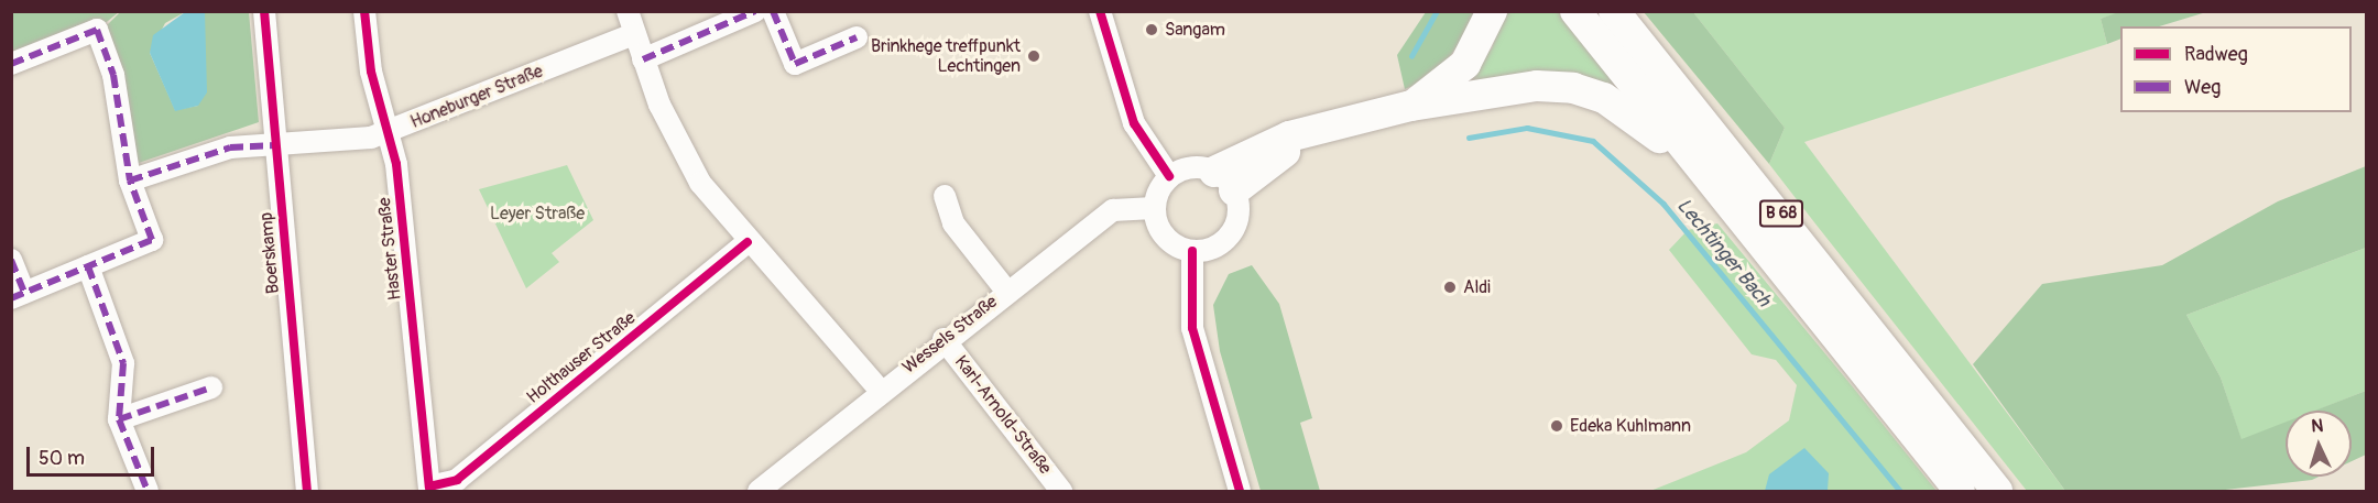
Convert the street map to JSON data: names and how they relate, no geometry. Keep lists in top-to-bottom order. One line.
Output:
{"streets":{"highway":["B 68"],"street":["Honeburger Straße","Haster Straße","Boerskamp","Wessels Straße","Holthauser Straße","Karl-Arnold-Straße"]},"crossings":[["Honeburger Straße","Haster Straße"],["Honeburger Straße","Boerskamp"],["Haster Straße","Holthauser Straße"],["Wessels Straße","Karl-Arnold-Straße"]],"water":["Lechtinger Bach"],"parks":["Leyer Straße"],"places":["Sangam","Brinkhege treffpunkt Lechtingen","Aldi","Edeka Kuhlmann"],"legend":["Radweg","Weg"],"scale_bar":"50 m","north":"top"}
